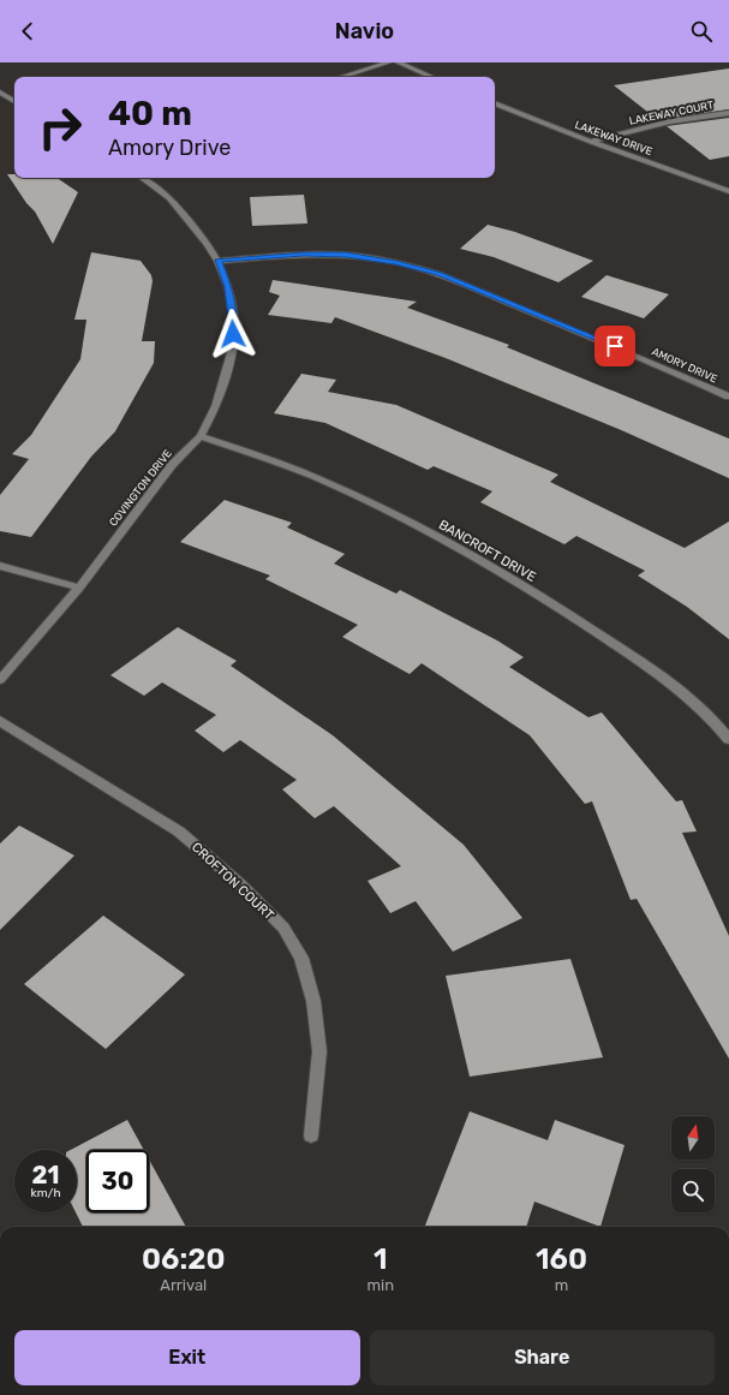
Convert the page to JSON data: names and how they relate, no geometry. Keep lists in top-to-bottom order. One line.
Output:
{"streets":{"street":["LAKEWAY COURT","LAKEWAY DRIVE","AMORY DRIVE","COVINGTON DRIVE","BANCROFT DRIVE","CROFTON COURT"]},"crossings":[["LAKEWAY COURT","LAKEWAY DRIVE"],["AMORY DRIVE","COVINGTON DRIVE"],["COVINGTON DRIVE","BANCROFT DRIVE"]],"north":"top","page":{"header":"Navio","turn":["40 m","Amory Drive"],"speed":"21 km/h","limit":"30","eta":["06:20","Arrival","1","min","160","m"],"buttons":["Exit","Share"]}}
